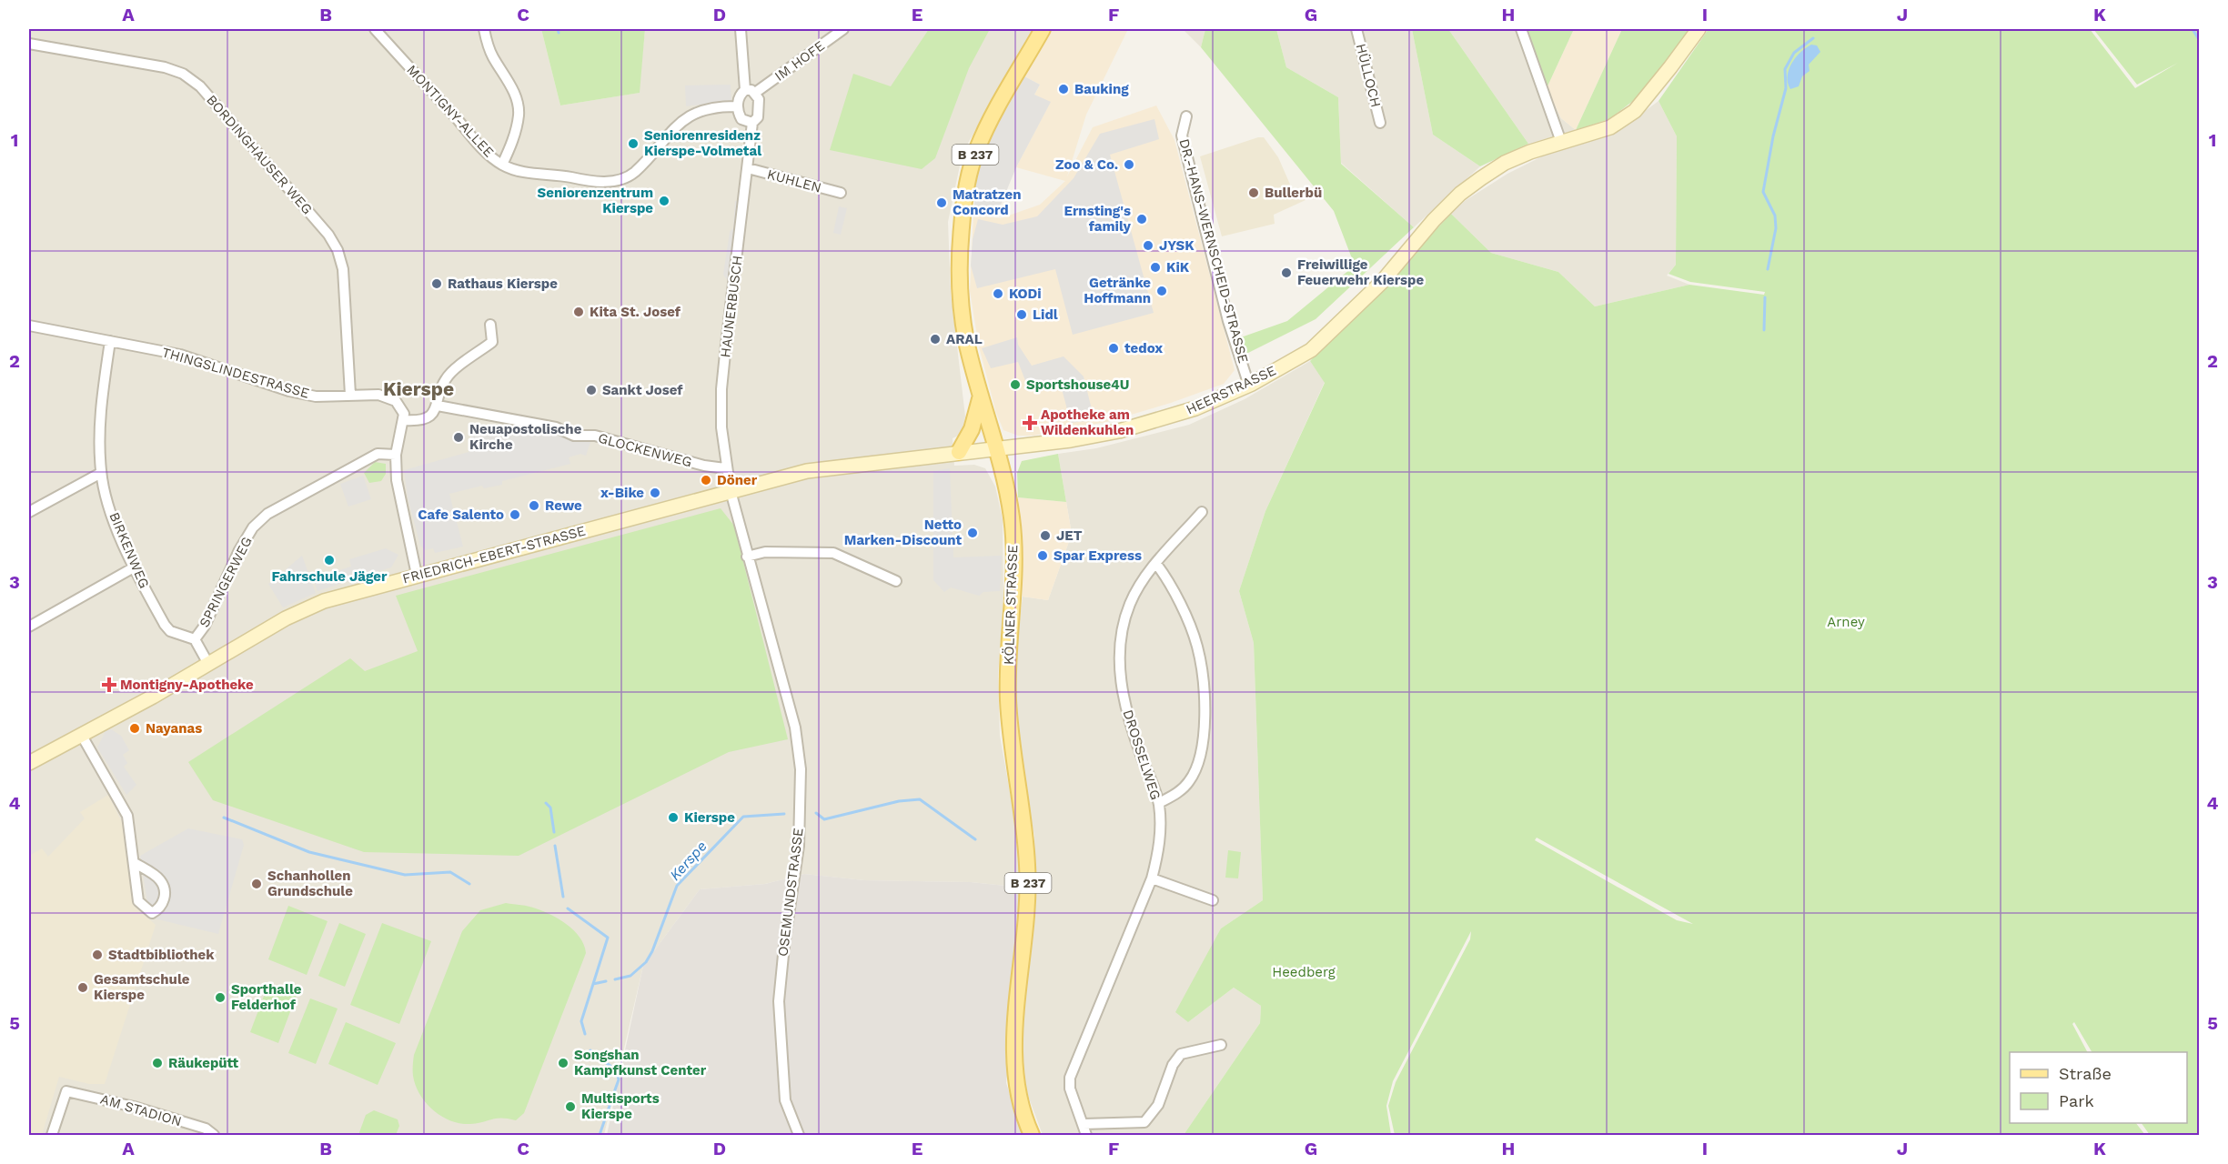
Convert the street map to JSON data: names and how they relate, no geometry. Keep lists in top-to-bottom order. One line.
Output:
{"streets":{"main road":["B 237","HEERSTRASSE","FRIEDRICH-EBERT-STRASSE","KÖLNER STRASSE"],"street":["IM HOFE","HÜLLOCH","MONTIGNY-ALLEE","BORDINGHAUSER WEG","KUHLEN","DR.-HANS-WERNSCHEID-STRASSE","HAUNERBUSCH","THINGSLINDESTRASSE","GLOCKENWEG","BIRKENWEG","SPRINGERWEG","DROSSELWEG","OSEMUNDSTRASSE","AM STADION"]},"crossings":[["IM HOFE","MONTIGNY-ALLEE"],["IM HOFE","HAUNERBUSCH"],["MONTIGNY-ALLEE","HAUNERBUSCH"],["BORDINGHAUSER WEG","THINGSLINDESTRASSE"],["KUHLEN","HAUNERBUSCH"],["DR.-HANS-WERNSCHEID-STRASSE","HEERSTRASSE"],["HAUNERBUSCH","GLOCKENWEG"],["HAUNERBUSCH","FRIEDRICH-EBERT-STRASSE"],["HAUNERBUSCH","OSEMUNDSTRASSE"],["THINGSLINDESTRASSE","BIRKENWEG"],["HEERSTRASSE","FRIEDRICH-EBERT-STRASSE"],["HEERSTRASSE","KÖLNER STRASSE"],["BIRKENWEG","SPRINGERWEG"],["FRIEDRICH-EBERT-STRASSE","SPRINGERWEG"],["FRIEDRICH-EBERT-STRASSE","KÖLNER STRASSE"],["FRIEDRICH-EBERT-STRASSE","OSEMUNDSTRASSE"]],"districts":["Kierspe"],"water":["Kerspe"],"parks":["Arney","Heedberg"],"places":{"other":["Bauking","Seniorenresidenz Kierspe-Volmetal","Zoo & Co.","Bullerbü","Seniorenzentrum Kierspe","Matratzen Concord","Ernsting's family","JYSK","KiK","Freiwillige Feuerwehr Kierspe","Rathaus Kierspe","Getränke Hoffmann","KODi","Kita St. Josef","Lidl","ARAL","tedox","Sportshouse4U","Sankt Josef","Neuapostolische Kirche","Döner","x-Bike","Rewe","Cafe Salento","Netto Marken-Discount","JET","Spar Express","Fahrschule Jäger","Nayanas","Kierspe","Schanhollen Grundschule","Stadtbibliothek","Gesamtschule Kierspe","Sporthalle Felderhof","Räukepütt","Songshan Kampfkunst Center","Multisports Kierspe"],"health":["Apotheke am Wildenkuhlen","Montigny-Apotheke"]},"legend":["Straße","Park"],"grid":{"columns":["A","B","C","D","E","F","G","H","I","J","K"],"rows":["1","2","3","4","5"]}}
